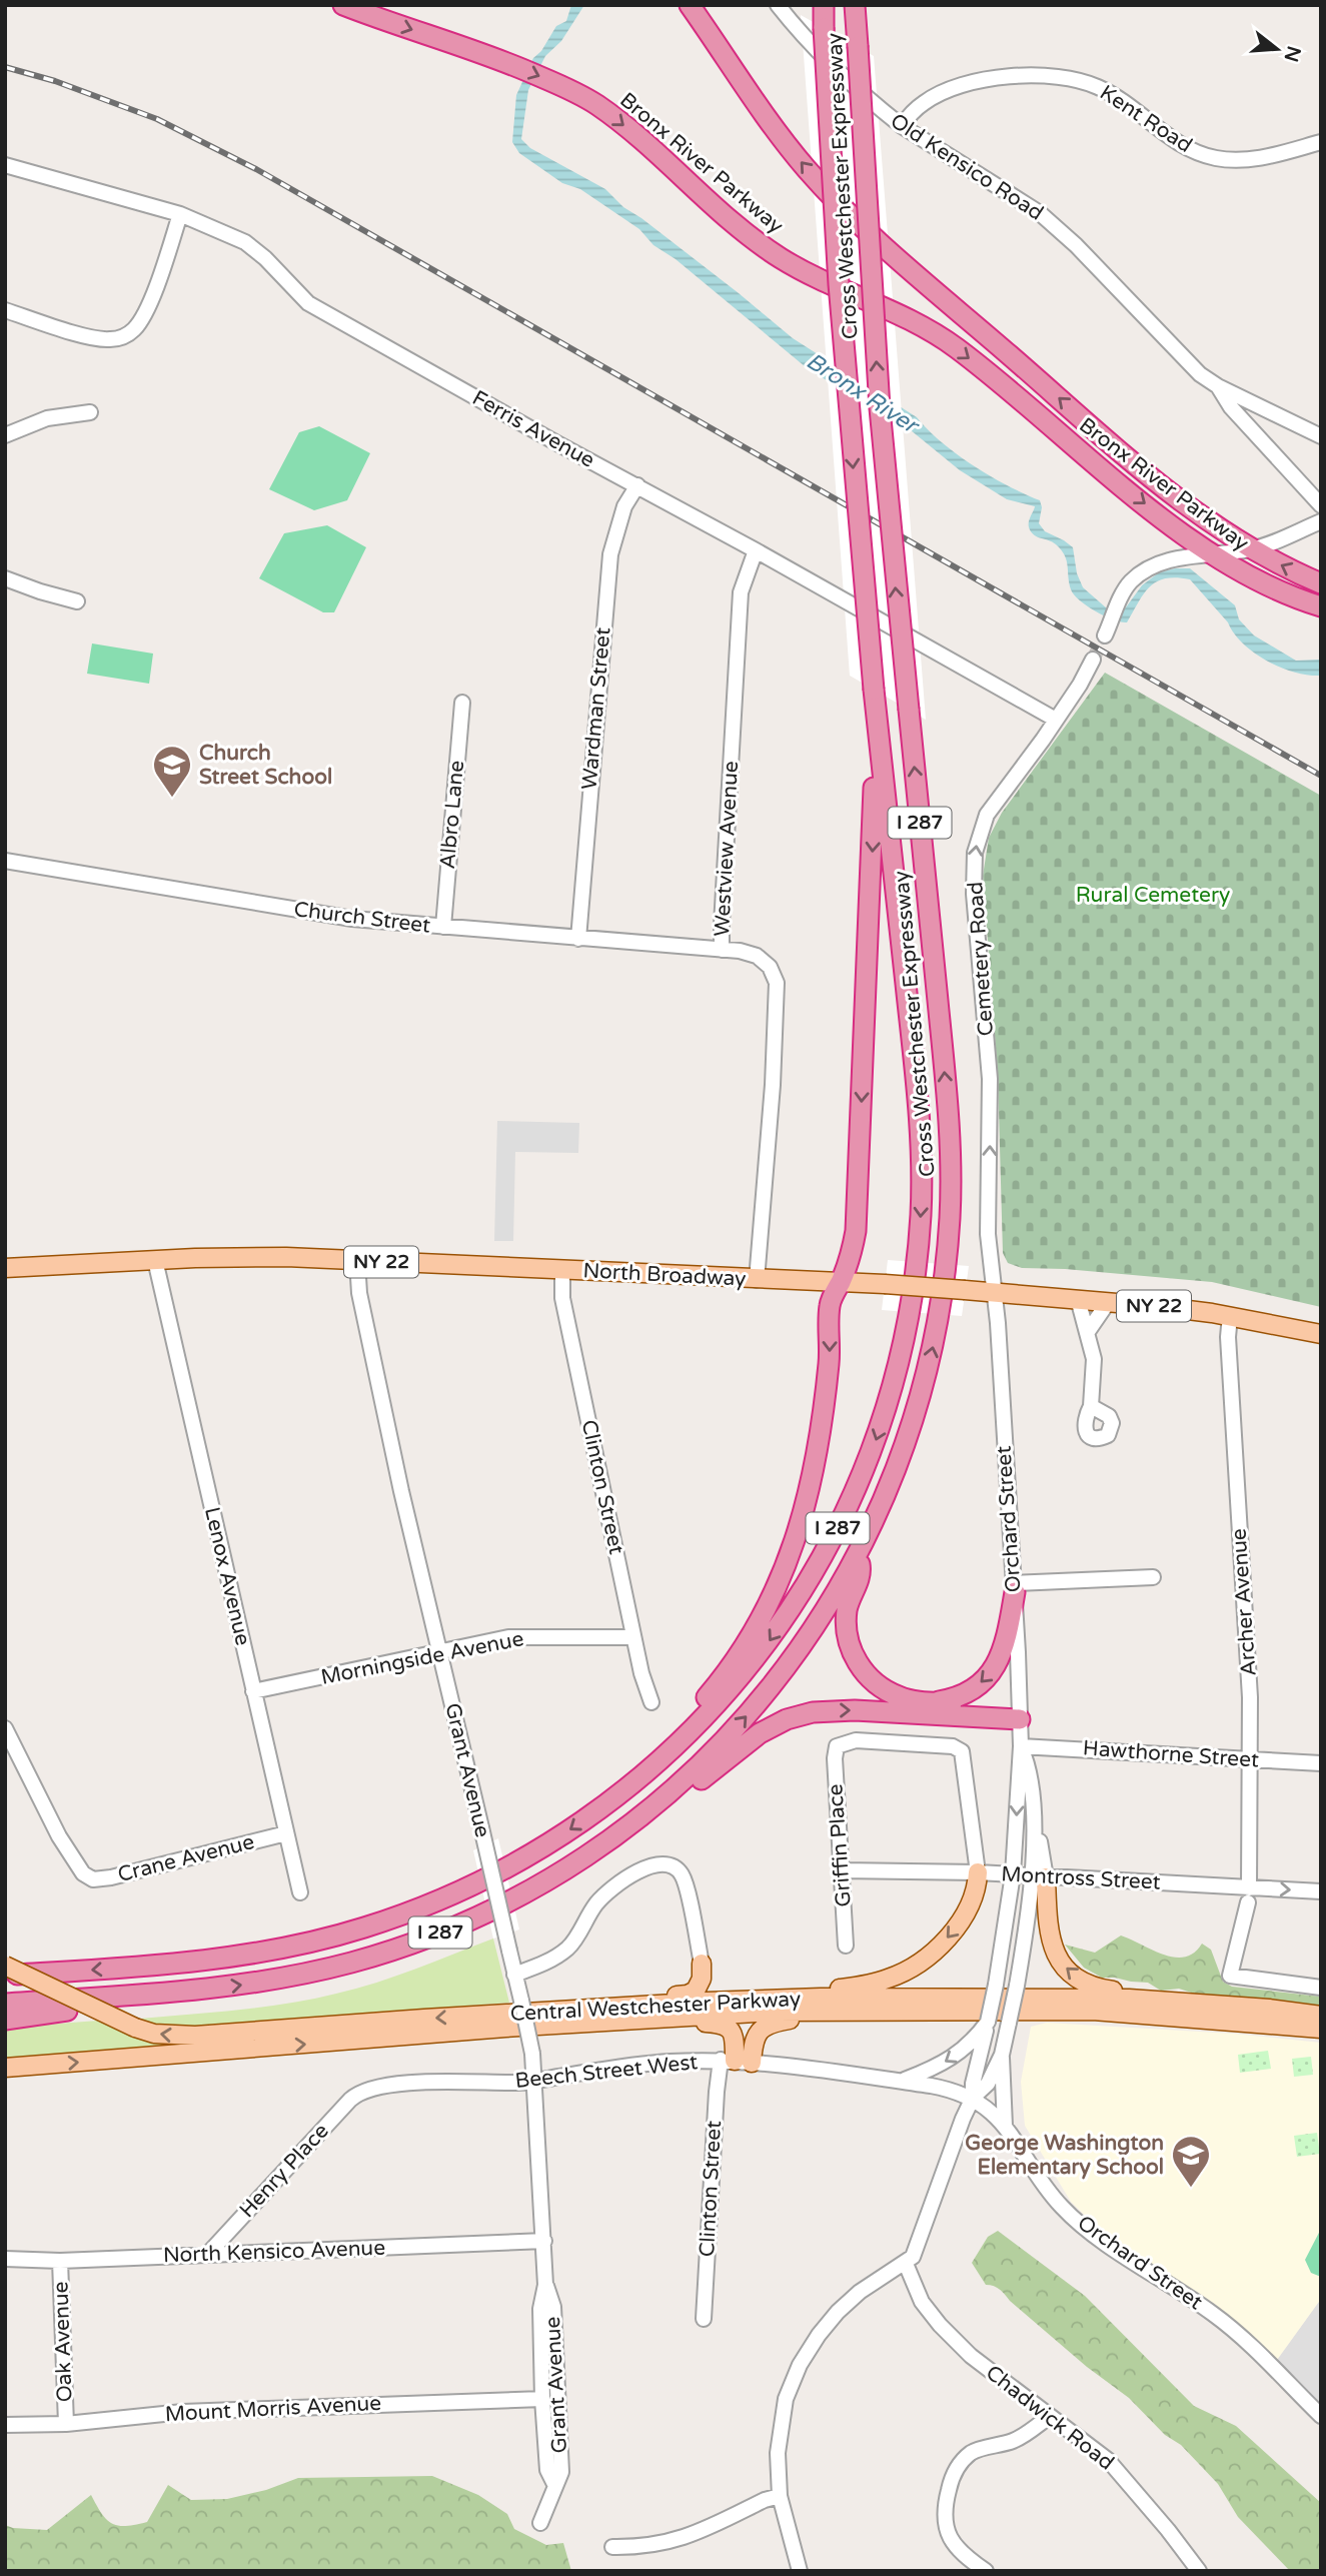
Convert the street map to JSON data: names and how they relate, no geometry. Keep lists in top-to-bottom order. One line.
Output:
{"streets":{"highway":["Bronx River Parkway","Cross Westchester Expressway","I 287"],"main road":["NY 22","North Broadway","Central Westchester Parkway"],"street":["Kent Road","Old Kensico Road","Ferris Avenue","Wardman Street","Albro Lane","Westview Avenue","Church Street","Cemetery Road","Clinton Street","Orchard Street","Lenox Avenue","Archer Avenue","Morningside Avenue","Hawthorne Street","Grant Avenue","Griffin Place","Crane Avenue","Montross Street","Beech Street West","Henry Place","North Kensico Avenue","Oak Avenue","Mount Morris Avenue","Chadwick Road"]},"crossings":[["Kent Road","Old Kensico Road"],["Ferris Avenue","Wardman Street"],["Ferris Avenue","Westview Avenue"],["Ferris Avenue","Cemetery Road"],["Wardman Street","Church Street"],["Albro Lane","Church Street"],["Westview Avenue","Church Street"],["Westview Avenue","North Broadway"],["Cemetery Road","North Broadway"],["Cemetery Road","Orchard Street"],["North Broadway","Clinton Street"],["North Broadway","Orchard Street"],["North Broadway","Lenox Avenue"],["North Broadway","Archer Avenue"],["North Broadway","Grant Avenue"],["Clinton Street","Morningside Avenue"],["Clinton Street","Beech Street West"],["Orchard Street","Hawthorne Street"],["Orchard Street","Montross Street"],["Orchard Street","Beech Street West"],["Lenox Avenue","Morningside Avenue"],["Lenox Avenue","Crane Avenue"],["Archer Avenue","Hawthorne Street"],["Archer Avenue","Montross Street"],["Morningside Avenue","Grant Avenue"],["Grant Avenue","Beech Street West"],["Grant Avenue","North Kensico Avenue"],["Grant Avenue","Mount Morris Avenue"],["Griffin Place","Montross Street"],["Beech Street West","Henry Place"],["Henry Place","North Kensico Avenue"],["North Kensico Avenue","Oak Avenue"],["Oak Avenue","Mount Morris Avenue"]],"one_way":["Cemetery Road"],"water":["Bronx River"],"parks":["Rural Cemetery"],"places":{"school or university":["Church Street School","George Washington Elementary School"]},"north":"right"}
